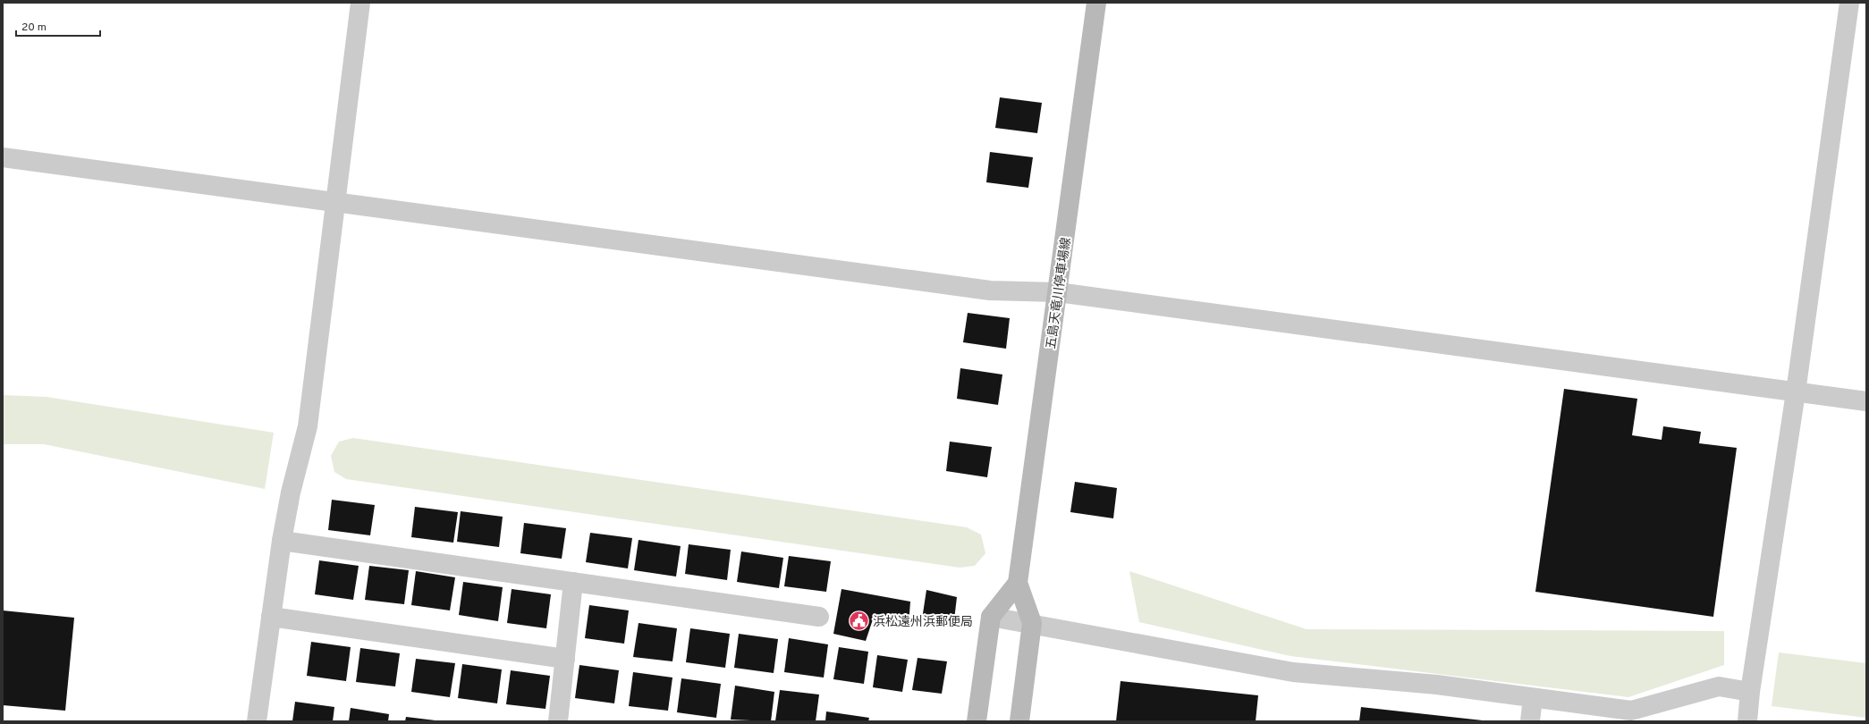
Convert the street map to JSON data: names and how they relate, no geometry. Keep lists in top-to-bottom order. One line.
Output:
{"streets":{"main road":["五島天竜川停車場線"]},"places":{"public building":["浜松遠州浜郵便局"]},"scale_bar":"20 m"}
